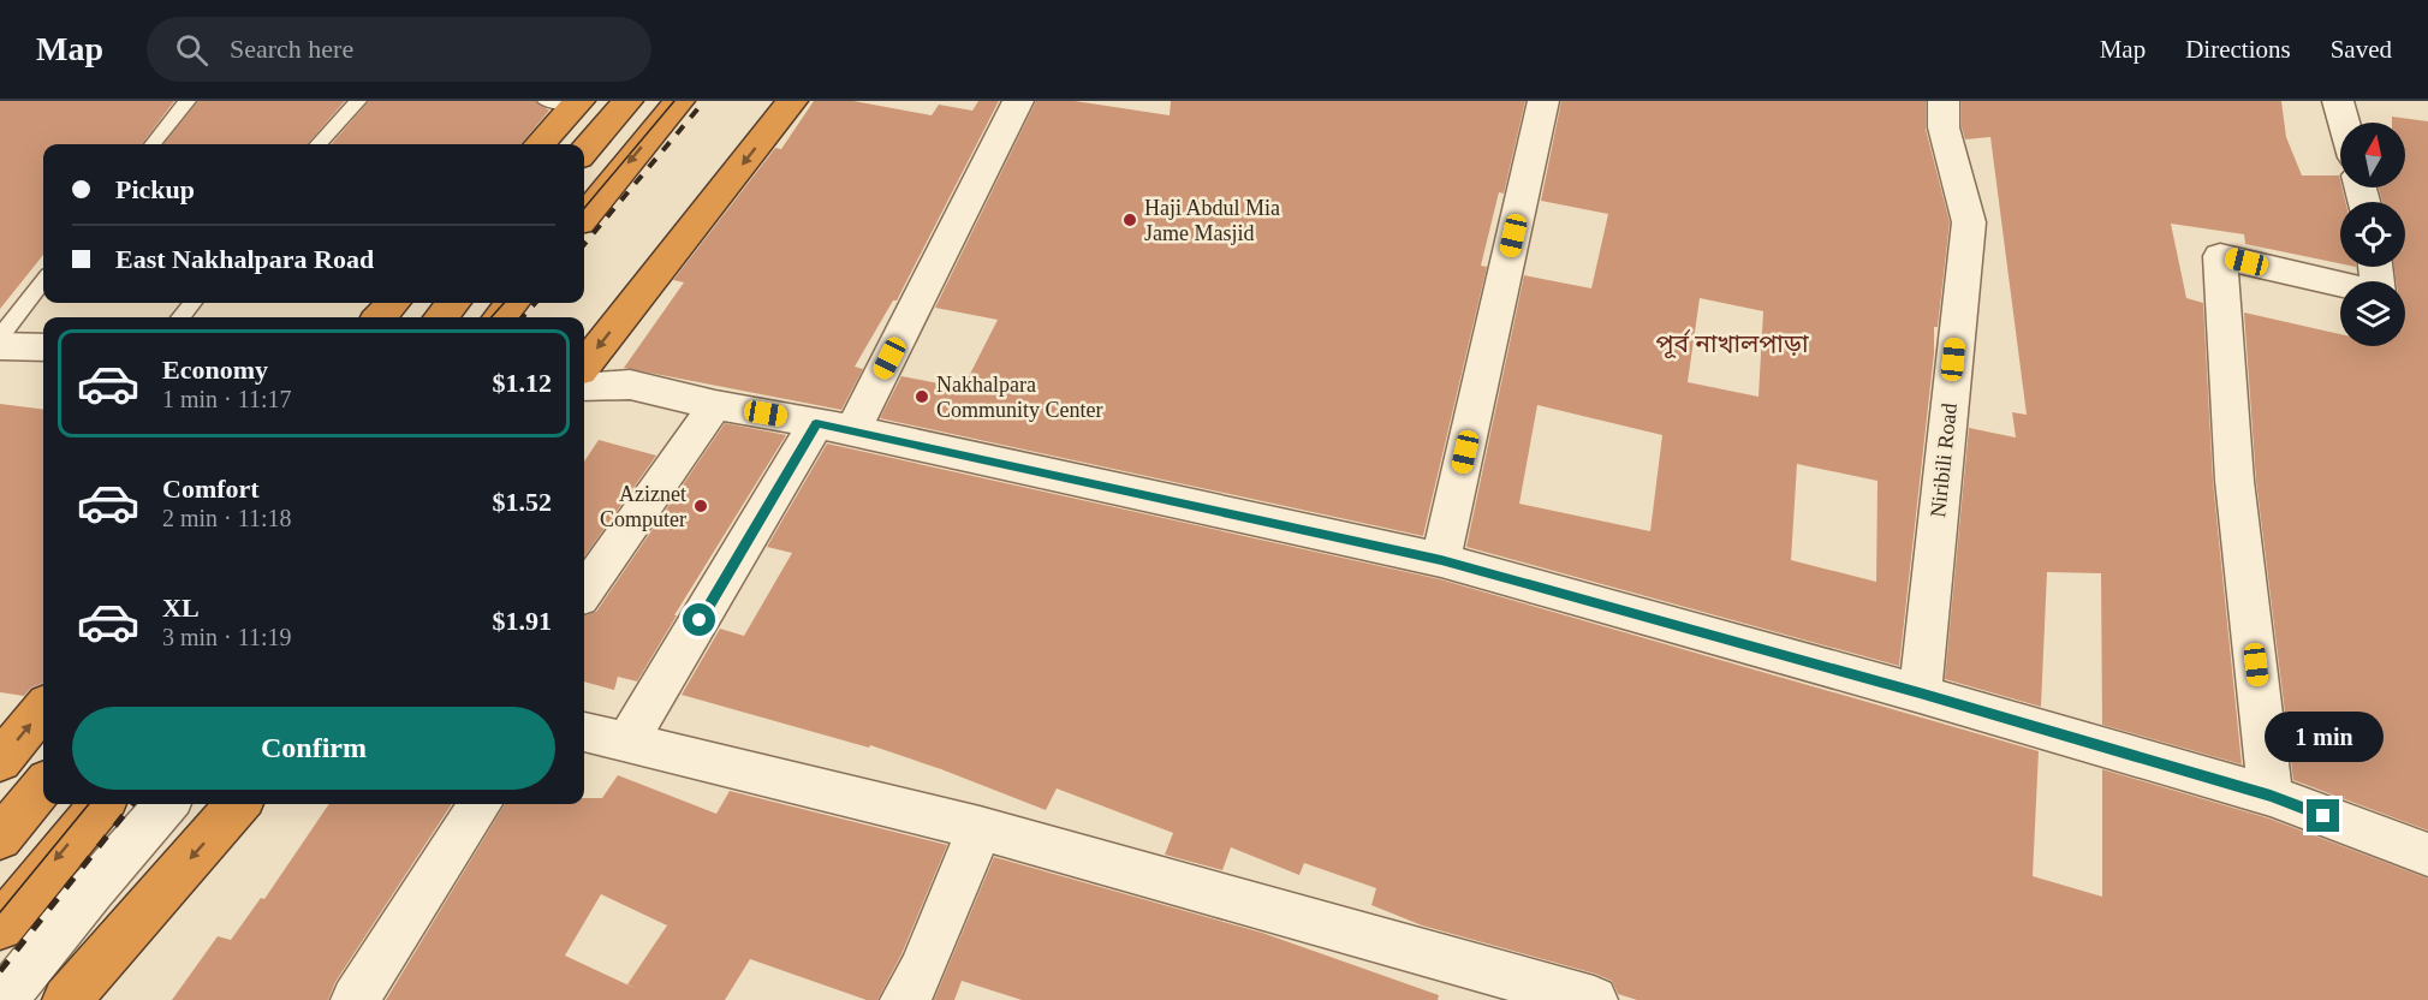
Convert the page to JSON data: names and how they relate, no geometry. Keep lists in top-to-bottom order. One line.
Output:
{"streets":{"street":["Niribili Road"]},"districts":["পূর্ব নাখালপাড়া"],"places":["Haji Abdul Mia Jame Masjid","Nakhalpara Community Center","Aziznet Computer"],"north":"top","page":{"header":"Map","search":"Search here","nav":["Map","Directions","Saved"],"banner":["Pickup","East Nakhalpara Road"],"list":[{"name":"Economy","note":"1 min · 11:17","value":"$1.12"},{"name":"Comfort","note":"2 min · 11:18","value":"$1.52"},{"name":"XL","note":"3 min · 11:19","value":"$1.91"}],"buttons":"Confirm","bubble":"1 min"}}
